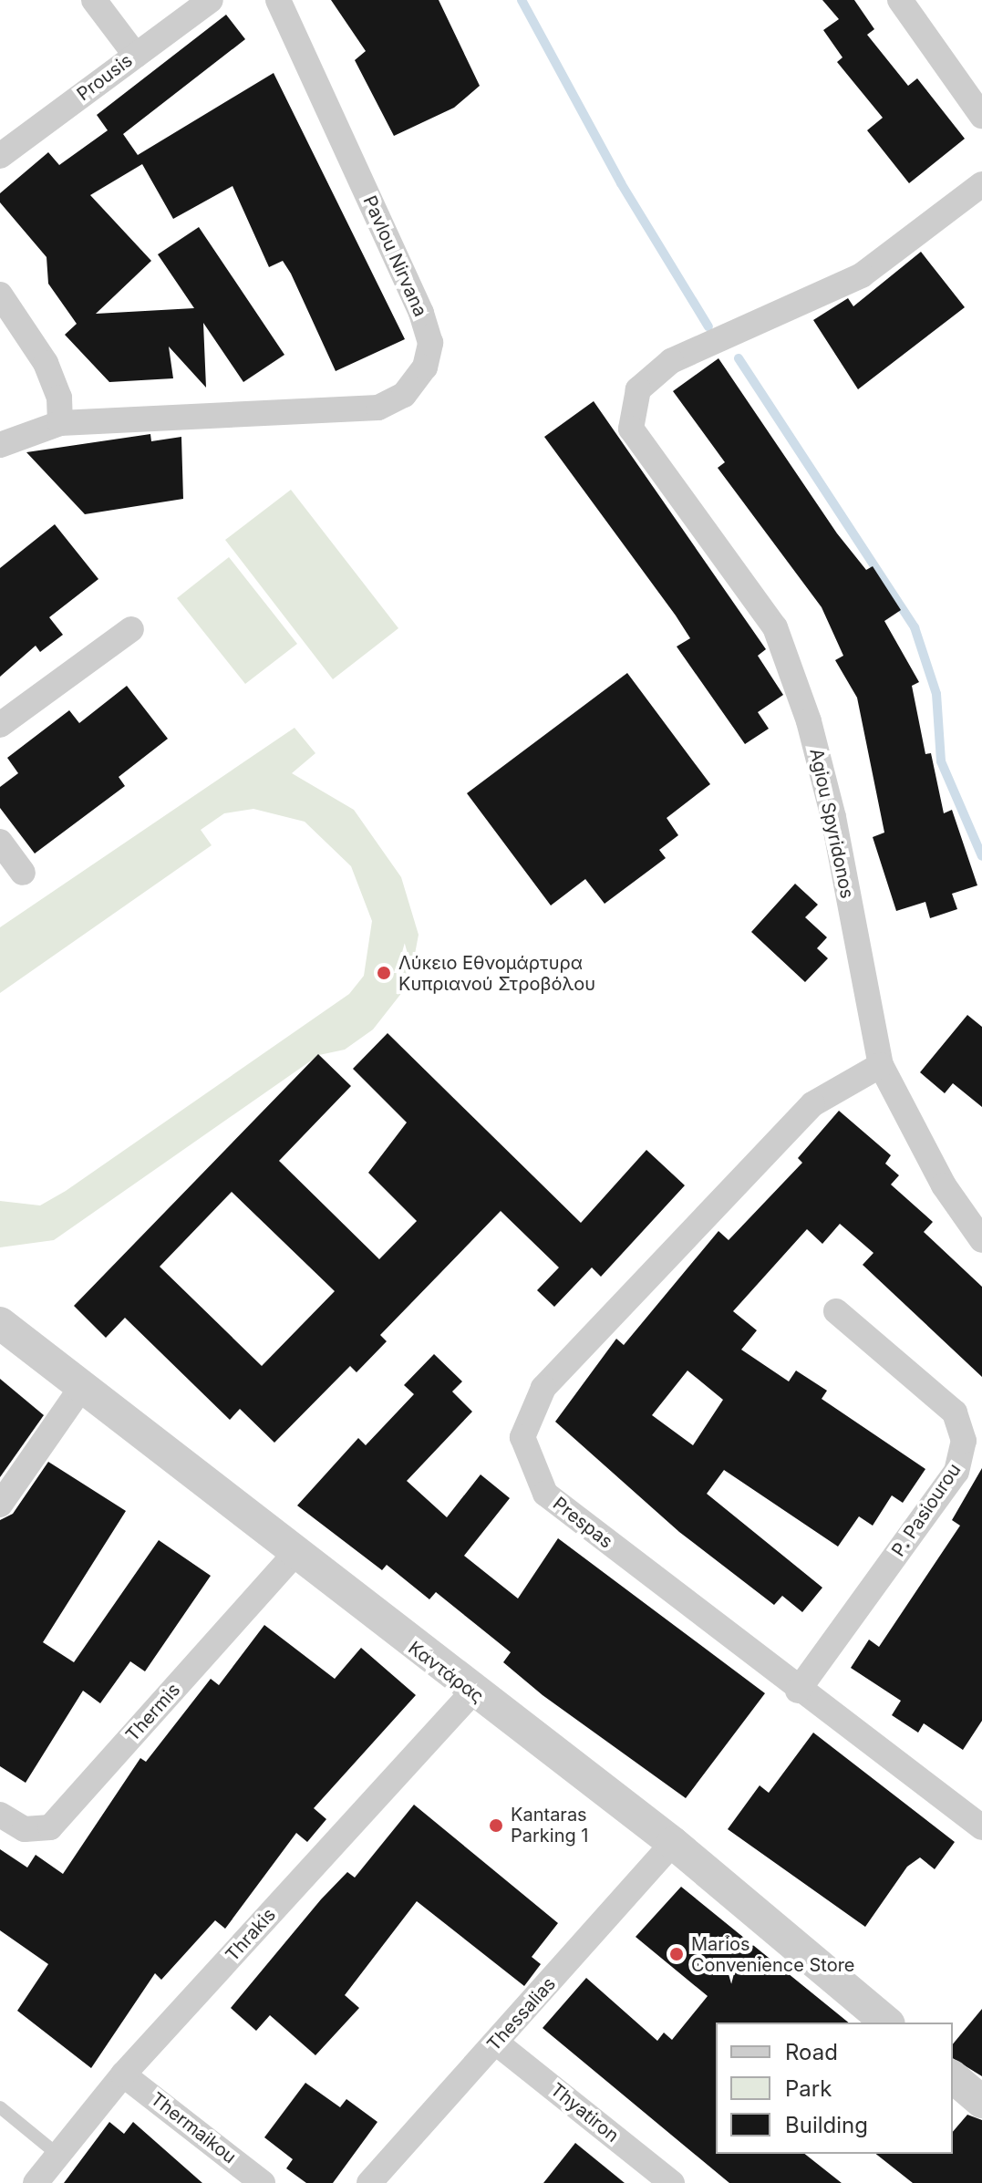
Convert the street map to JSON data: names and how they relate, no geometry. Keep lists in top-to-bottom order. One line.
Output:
{"streets":{"street":["Prousis","Pavlou Nirvana","Agiou Spyridonos","P. Pasiourou","Prespas","Καντάρας","Thermis","Thrakis","Thessalias","Thyatiron","Thermaikou"]},"crossings":[["Agiou Spyridonos","Prespas"],["P. Pasiourou","Prespas"],["Καντάρας","Thermis"],["Καντάρας","Thrakis"],["Καντάρας","Thessalias"],["Thrakis","Thermaikou"],["Thessalias","Thyatiron"]],"places":["Λύκειο Εθνομάρτυρα Κυπριανού Στροβόλου","Kantaras Parking 1","Marios Convenience Store"],"legend":["Road","Park","Building"]}
